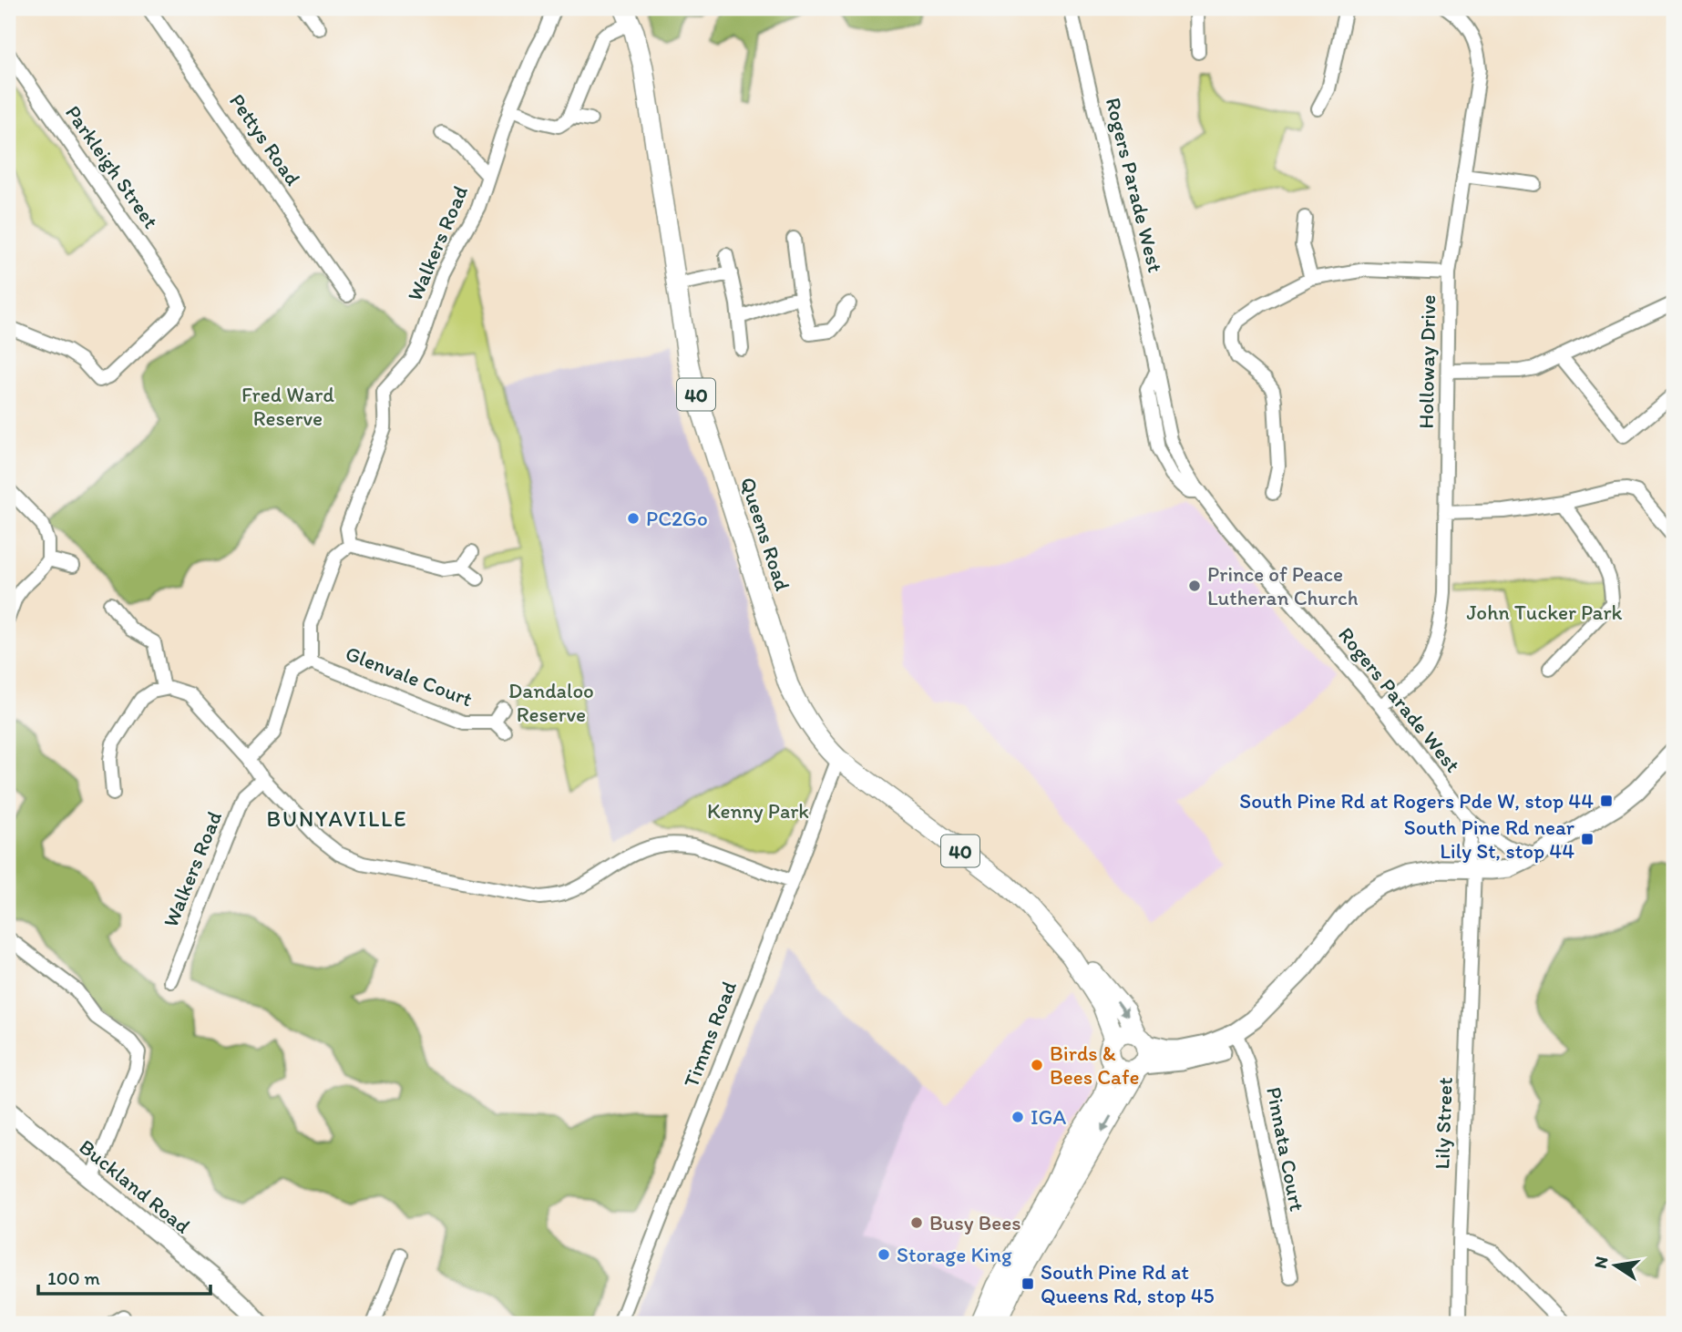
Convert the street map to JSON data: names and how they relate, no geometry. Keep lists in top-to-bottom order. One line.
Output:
{"streets":{"main road":["40","Queens Road","Buckland Road"],"street":["Pettys Road","Parkleigh Street","Rogers Parade West","Walkers Road","Holloway Drive","Glenvale Court","Timms Road","Lily Street","Pinnata Court"]},"crossings":[["Rogers Parade West","Holloway Drive"],["40","Queens Road"],["Queens Road","Timms Road"]],"districts":["BUNYAVILLE"],"parks":["Fred Ward Reserve","John Tucker Park","Dandaloo Reserve","Kenny Park"],"places":{"other":["PC2Go","Prince of Peace Lutheran Church","Birds & Bees Cafe","IGA","Busy Bees","Storage King"],"transit":["South Pine Rd at Rogers Pde W, stop 44","South Pine Rd near Lily St, stop 44","South Pine Rd at Queens Rd, stop 45"]},"scale_bar":"100 m","north":"left"}
